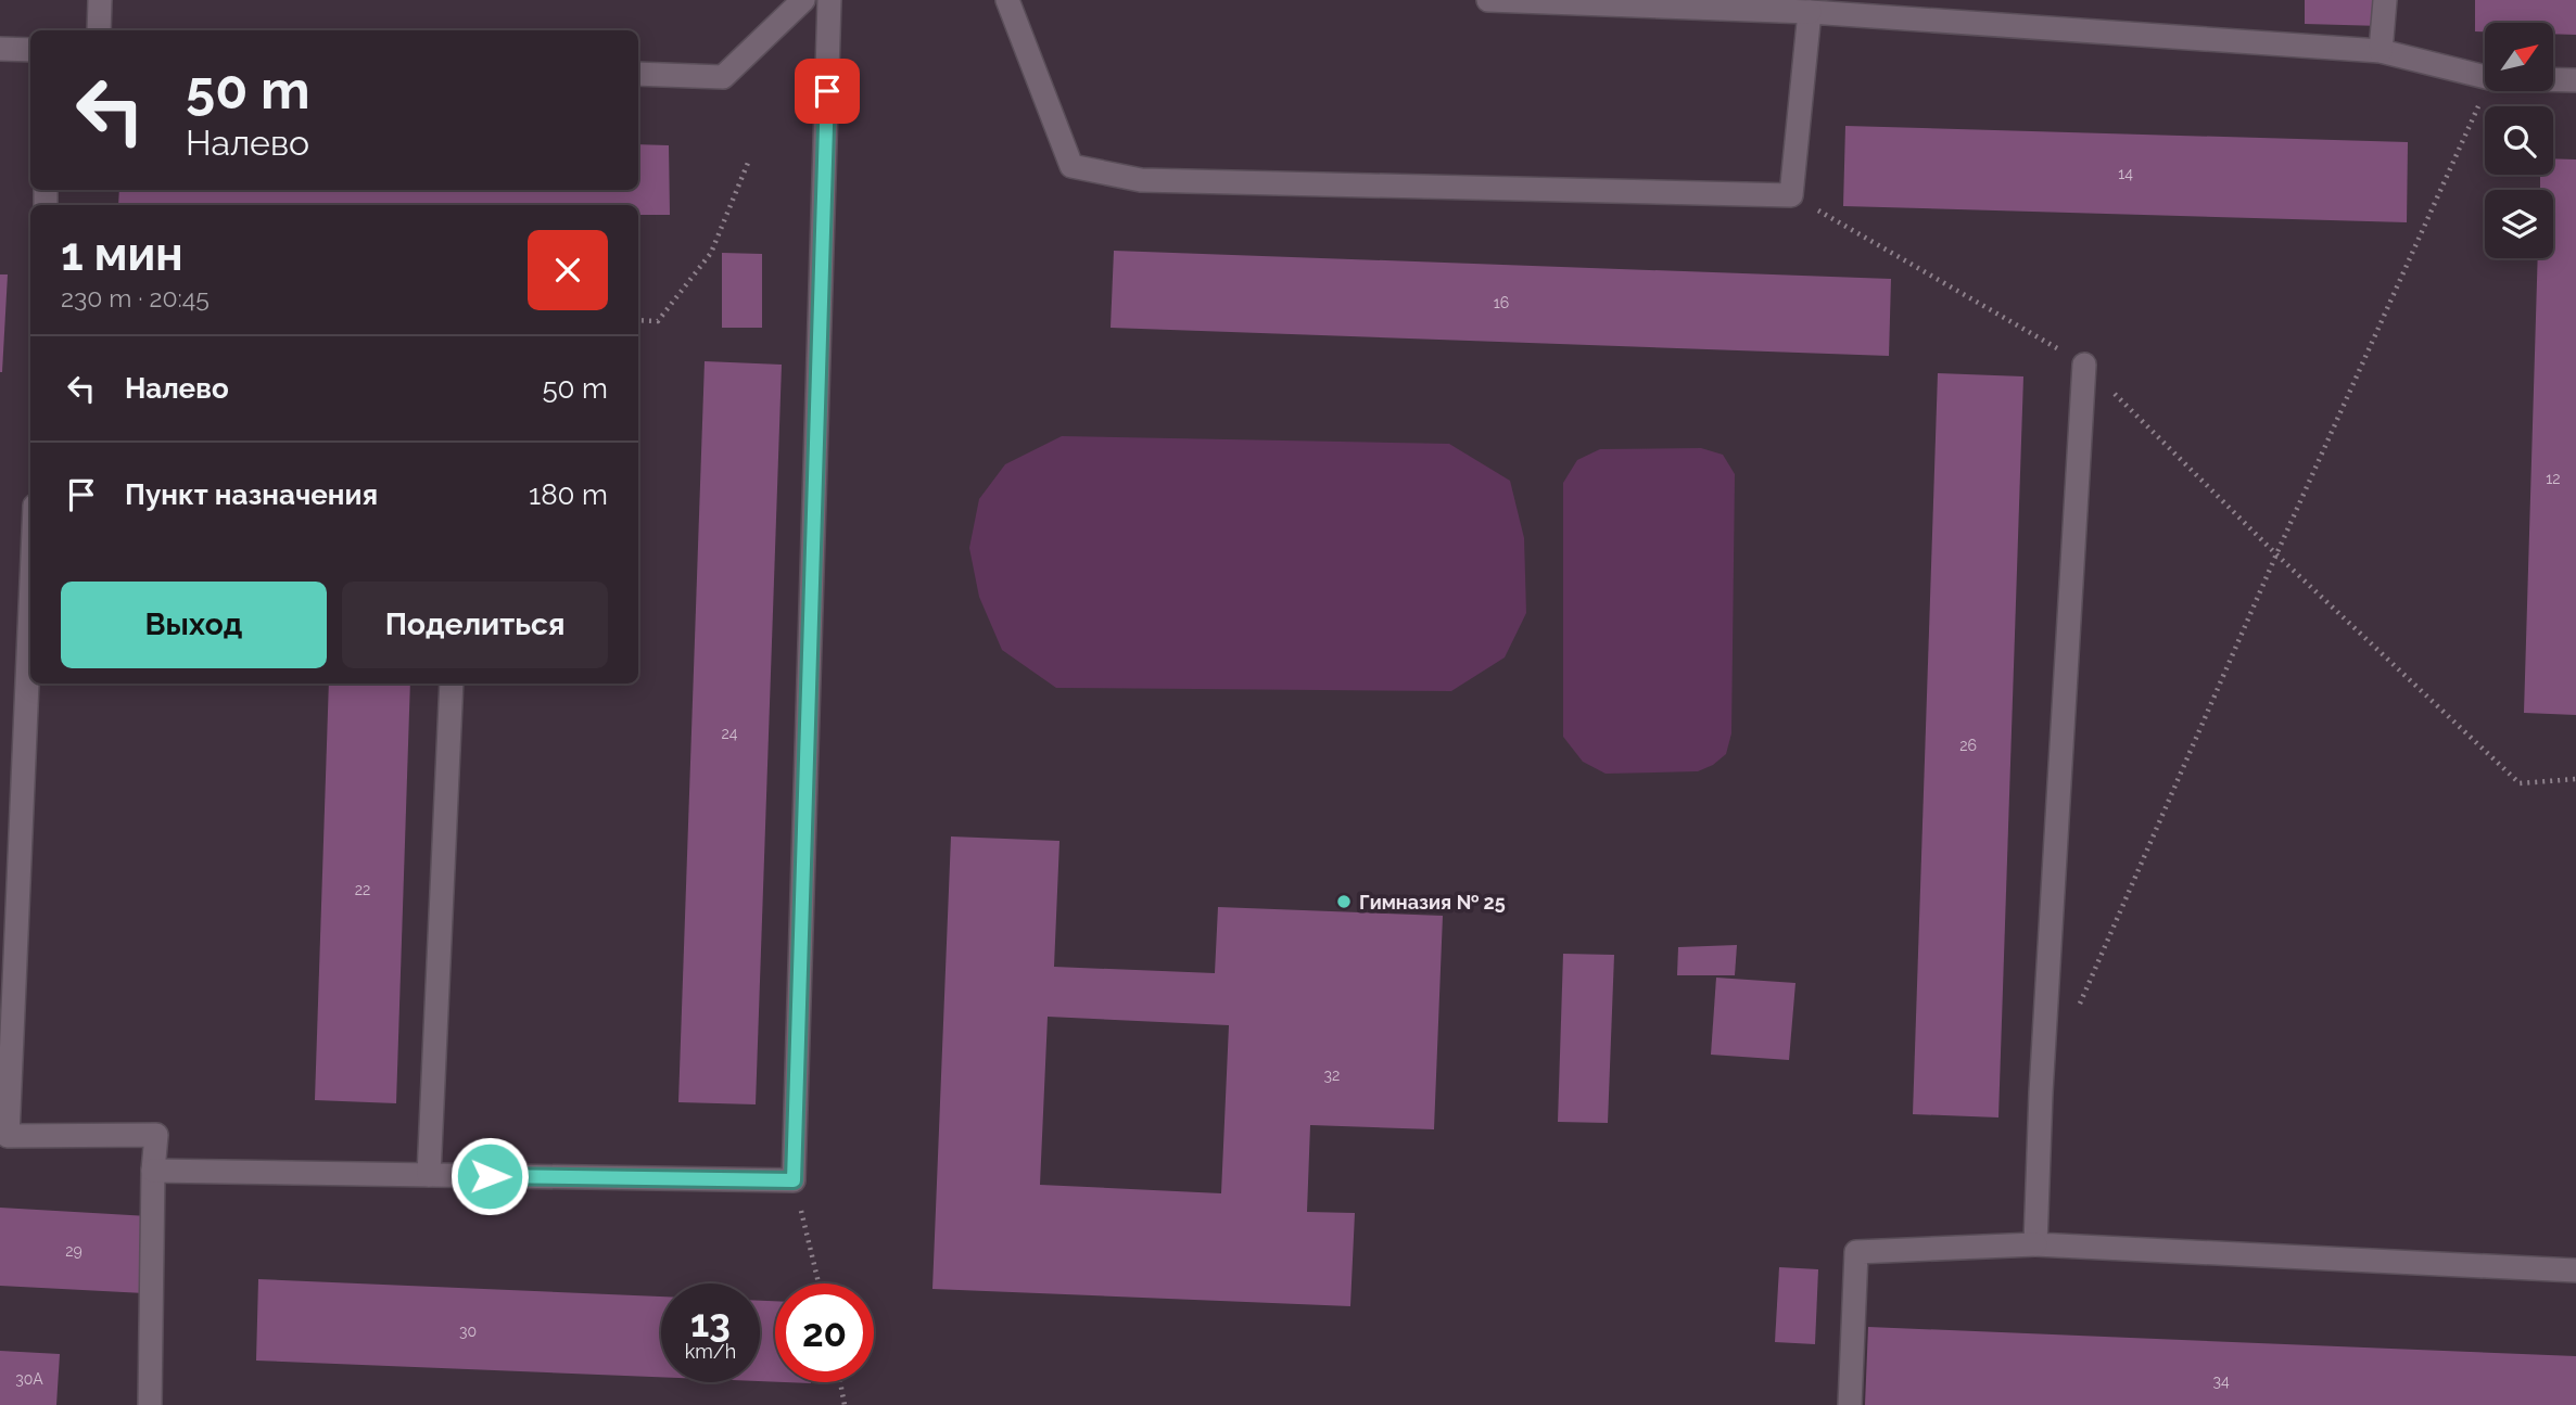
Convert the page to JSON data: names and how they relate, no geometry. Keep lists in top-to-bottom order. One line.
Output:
{"places":["Гимназия № 25"],"house_numbers":["14","16","12","24","26","22","32","29","30","30А","34"],"north":"top right","page":{"turn":["50 m","Налево"],"heading":["1 мин","230 m · 20:45"],"list":[{"name":"Налево","value":"50 m"},{"name":"Пункт назначения","value":"180 m"}],"buttons":["Выход","Поделиться"],"speed":"13 km/h","limit":"20"}}
